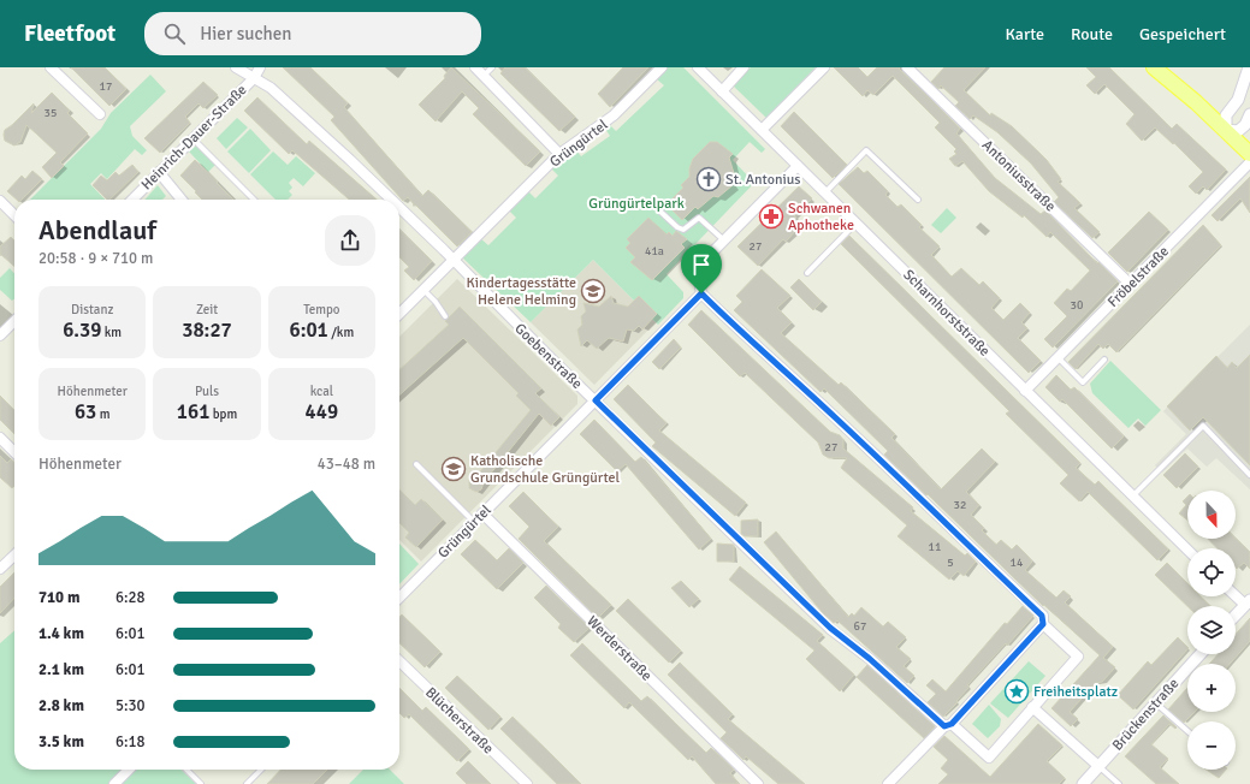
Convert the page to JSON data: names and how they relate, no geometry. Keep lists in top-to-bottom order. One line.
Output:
{"streets":{"street":["Heinrich-Dauer-Straße","Grüngürtel","Antoniusstraße","Fröbelstraße","Scharnhorststraße","Goebenstraße","Werderstraße","Brückenstraße","Blücherstraße"]},"crossings":[["Heinrich-Dauer-Straße","Goebenstraße"],["Grüngürtel","Goebenstraße"],["Grüngürtel","Werderstraße"],["Antoniusstraße","Fröbelstraße"],["Fröbelstraße","Scharnhorststraße"]],"parks":["Grüngürtelpark"],"places":{"church":["St. Antonius"],"pharmacy":["Schwanen Aphotheke"],"school or university":["Kindertagesstätte Helene Helming","Katholische Grundschule Grüngürtel"],"place":["Freiheitsplatz"]},"house_numbers":["17","35","27","41a","30","27","32","11","5","14","67"],"north":"bottom","page":{"header":"Fleetfoot","search":"Hier suchen","nav":["Karte","Route","Gespeichert"],"heading":["Abendlauf","20:58 · 9 × 710 m"],"stats":[["Distanz","6.39 km"],["Zeit","38:27"],["Tempo","6:01 /km"],["Höhenmeter","63 m"],["Puls","161 bpm"],["kcal","449"]],"chart":["Höhenmeter","43–48 m"],"map_buttons":["+","−"],"list":[{"name":"710 m","note":"6:28"},{"name":"1.4 km","note":"6:01"},{"name":"2.1 km","note":"6:01"},{"name":"2.8 km","note":"5:30"},{"name":"3.5 km","note":"6:18"}]}}
